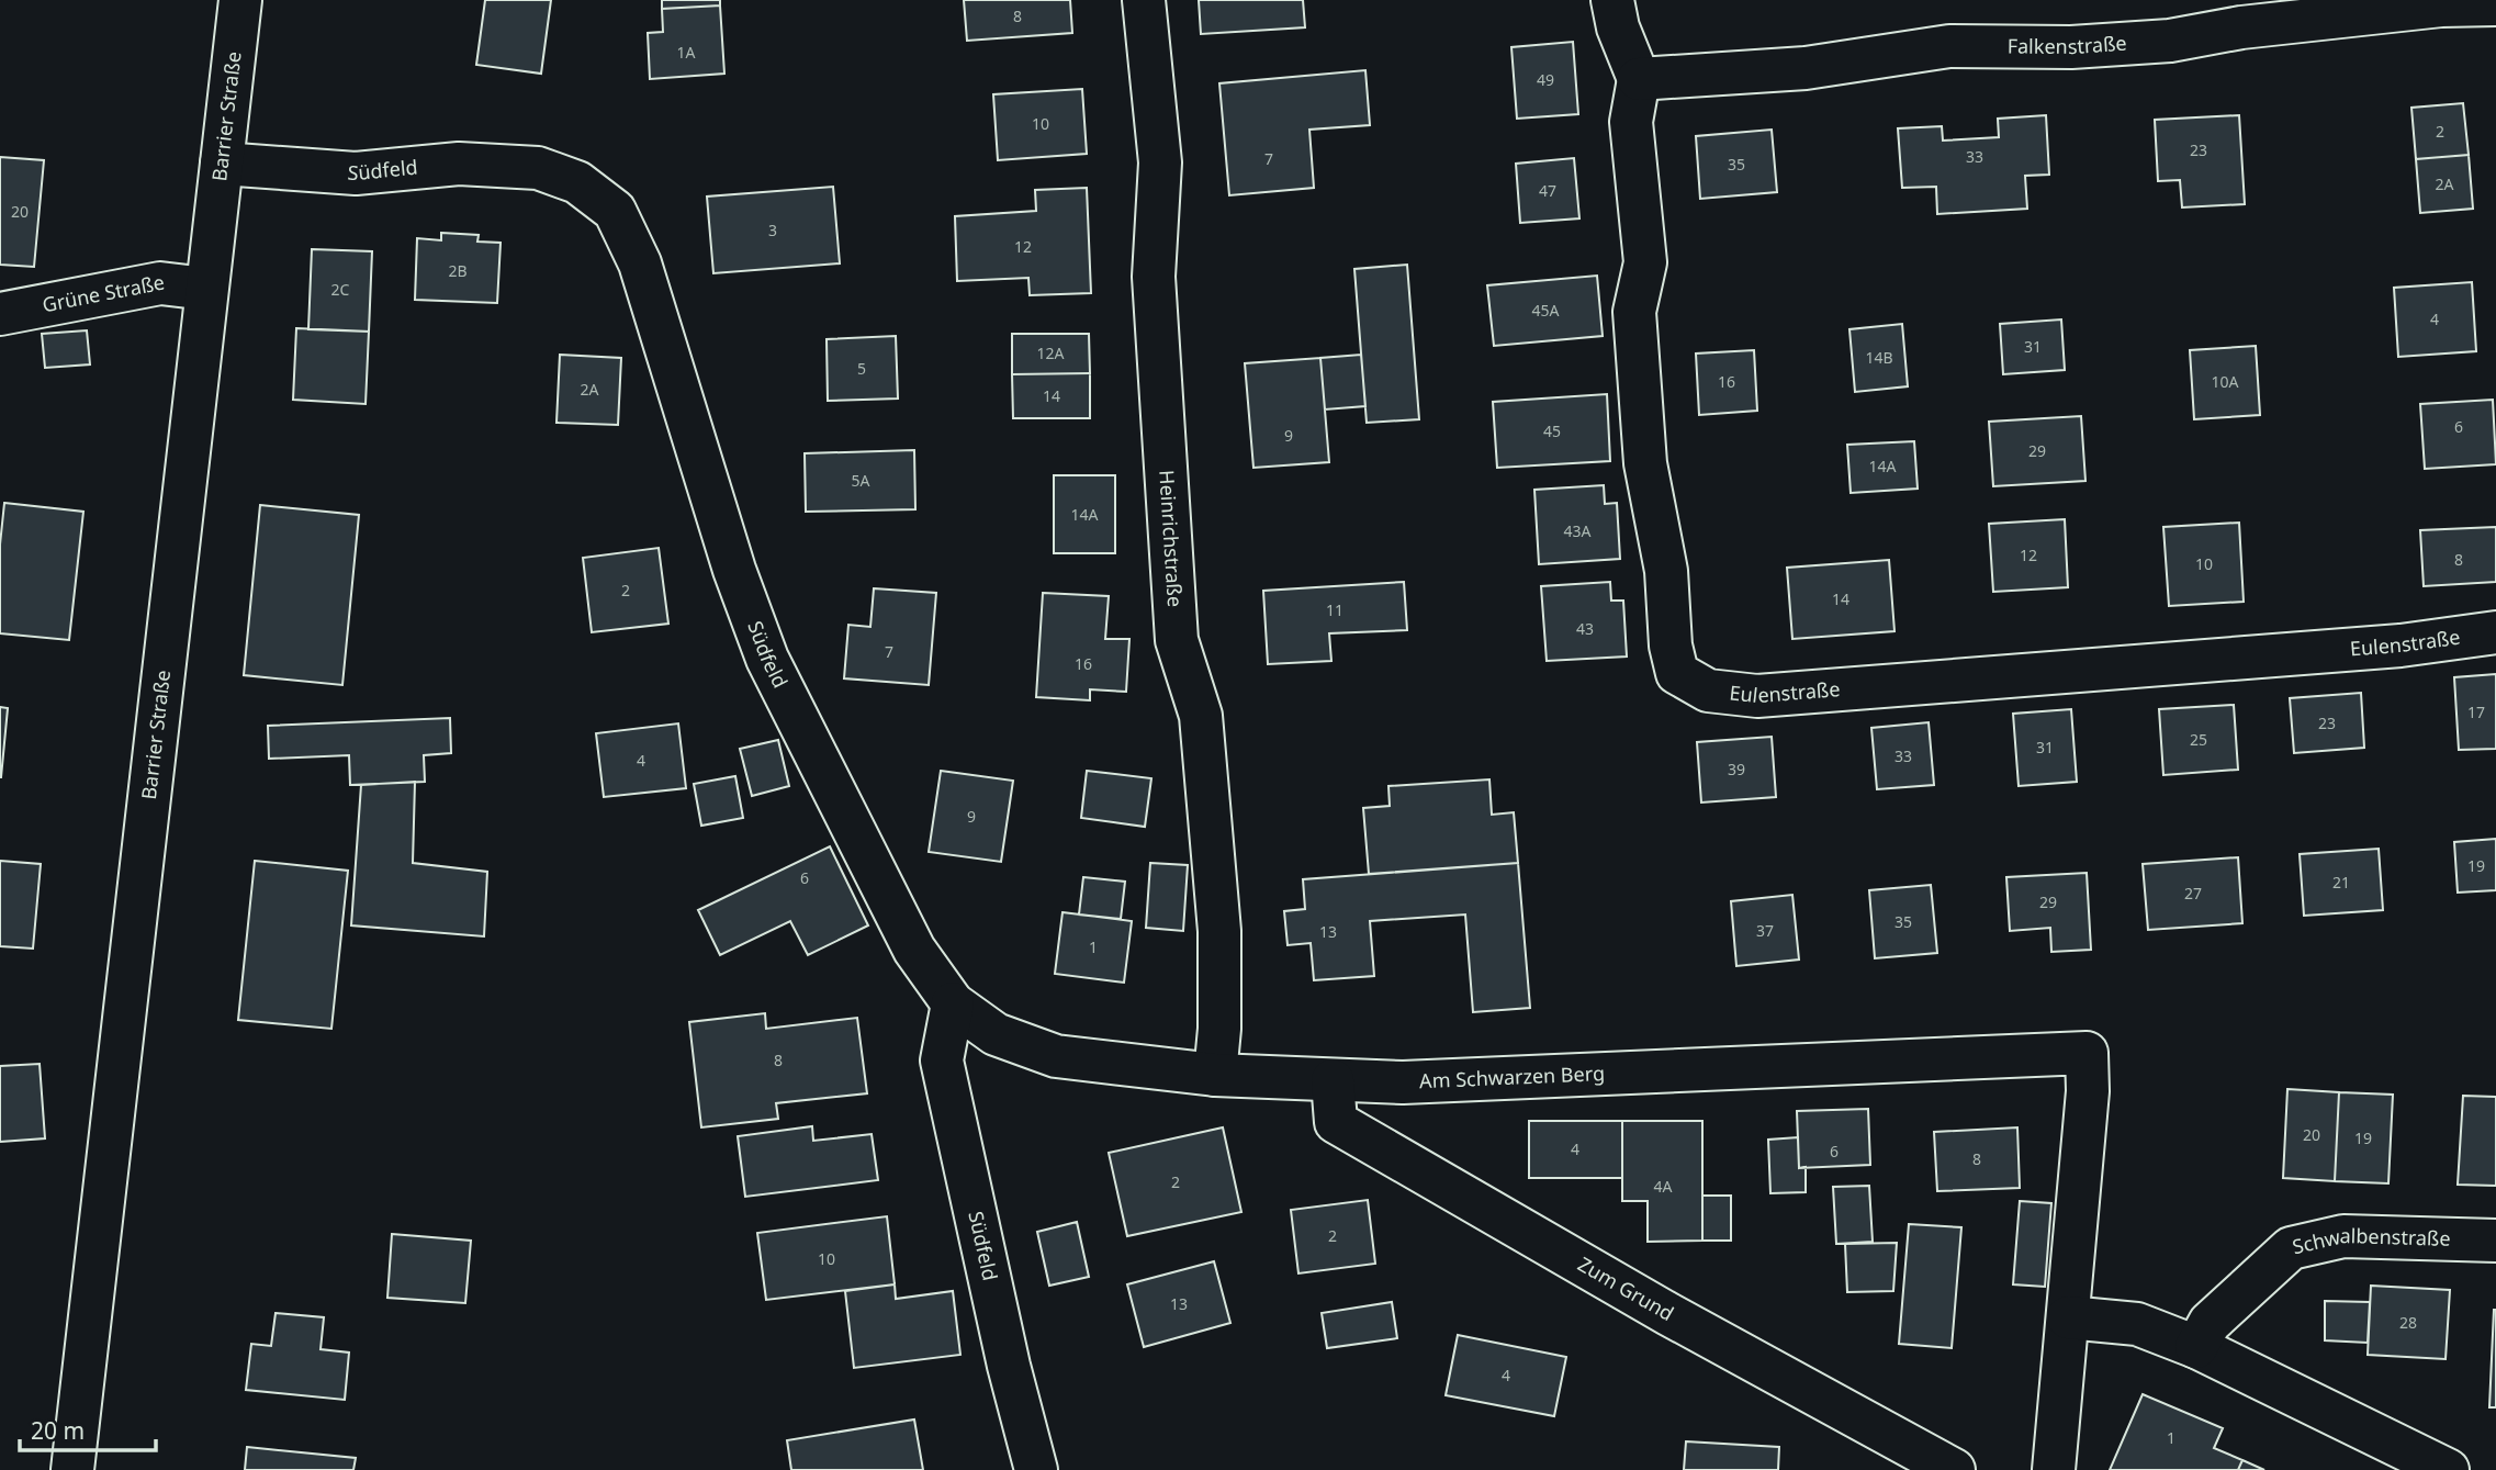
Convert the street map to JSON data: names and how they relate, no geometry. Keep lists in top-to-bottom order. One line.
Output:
{"streets":{"street":["Falkenstraße","Barrier Straße","Südfeld","Grüne Straße","Heinrichstraße","Eulenstraße","Am Schwarzen Berg","Schwalbenstraße","Zum Grund"]},"crossings":[["Falkenstraße","Eulenstraße"],["Barrier Straße","Südfeld"],["Barrier Straße","Grüne Straße"],["Südfeld","Am Schwarzen Berg"],["Heinrichstraße","Am Schwarzen Berg"],["Am Schwarzen Berg","Zum Grund"]],"house_numbers":["8","1A","49","10","2","23","33","7","35","2A","47","20","3","12","2B","2C","45A","4","31","12A","14B","5","16","10A","2A","14","6","45","9","29","14A","5A","14A","43A","12","8","10","2","14","11","43","7","16","17","23","25","31","33","4","39","9","19","6","21","27","29","35","37","13","1","8","20","19","4","6","8","2","4A","2","10","13","28","4","1"],"scale_bar":"20 m"}
